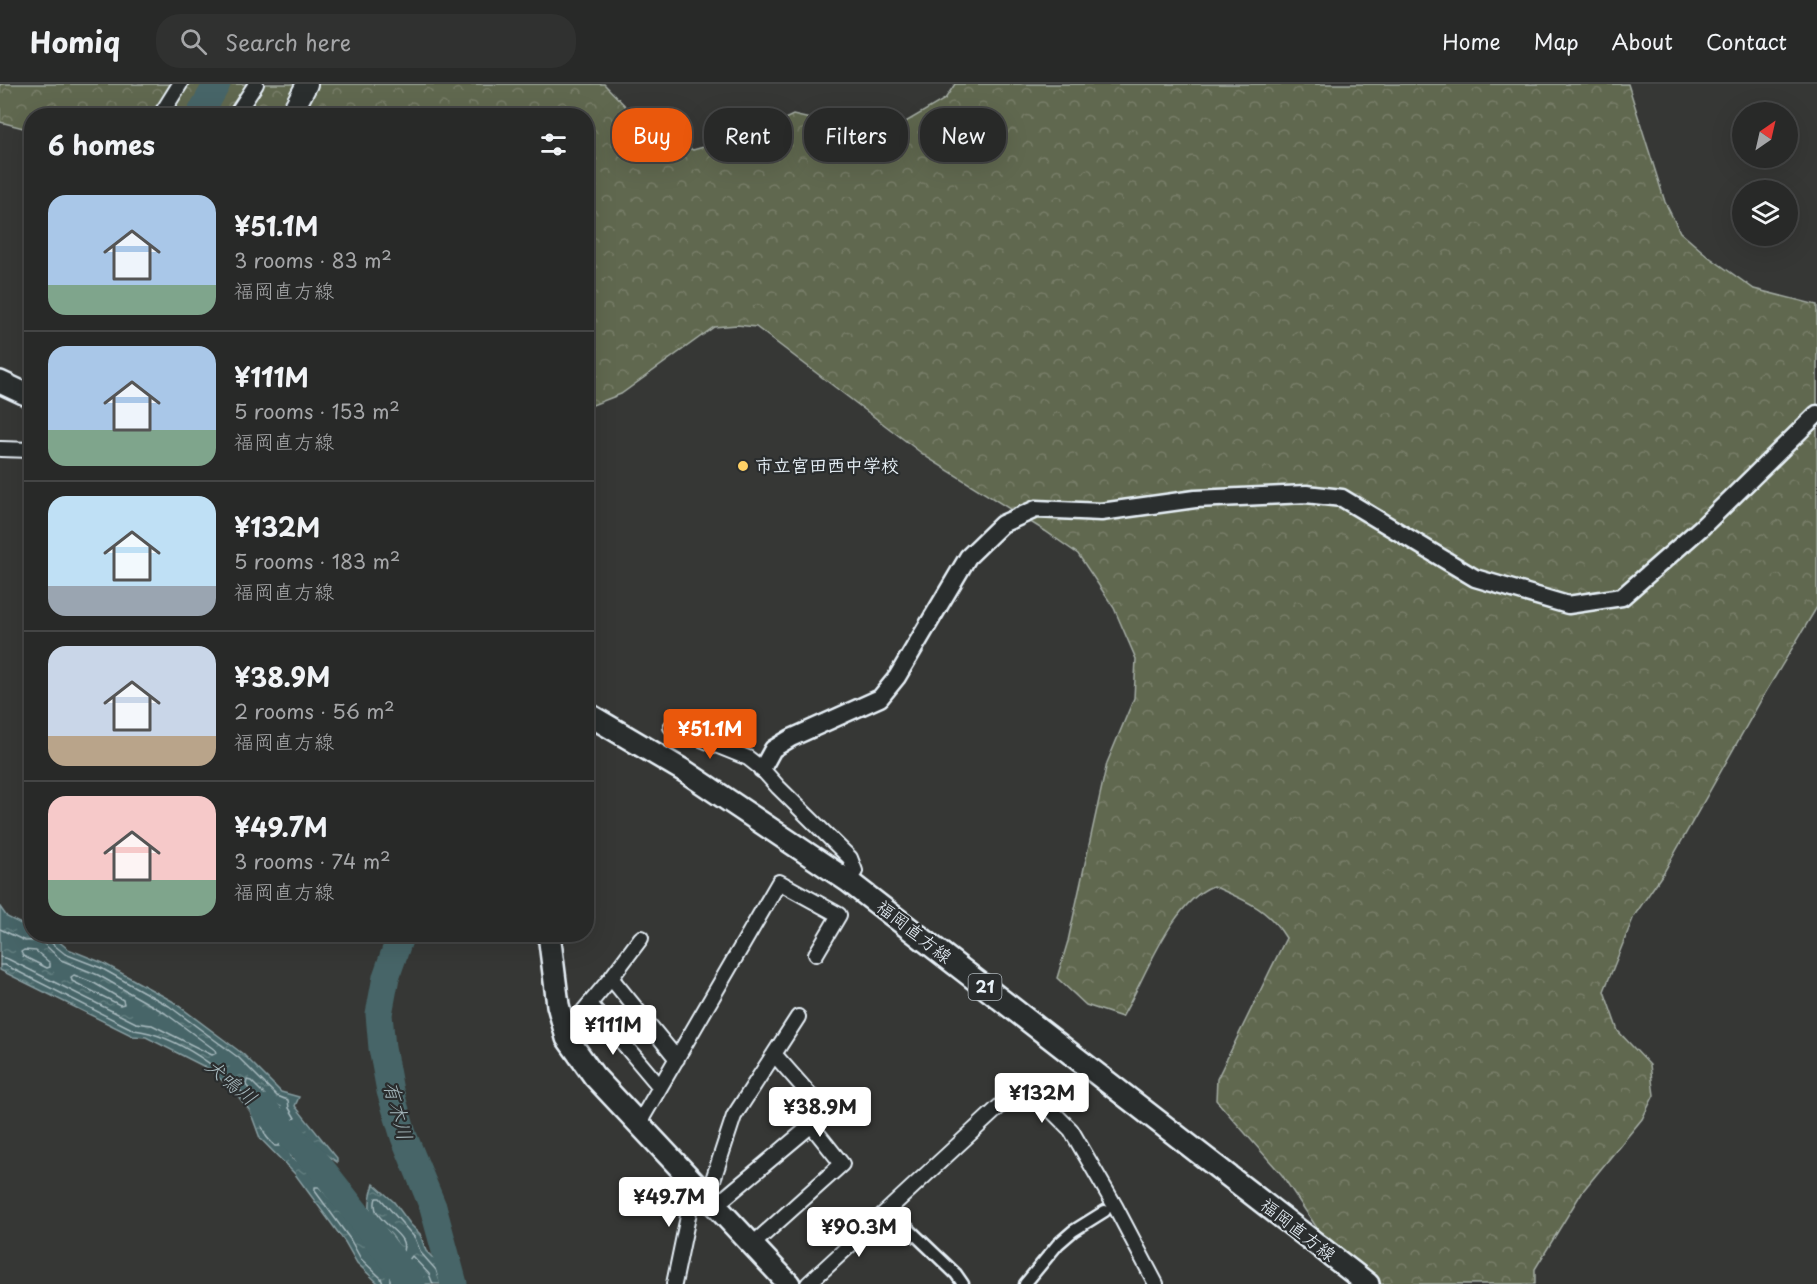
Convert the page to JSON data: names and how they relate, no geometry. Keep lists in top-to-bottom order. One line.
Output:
{"streets":{"main road":["福岡直方線","21"]},"water":["犬鳴川","有木川"],"places":["市立宮田西中学校"],"north":"top right","page":{"header":"Homiq","search":"Search here","nav":["Home","Map","About","Contact"],"chip":["Buy","Rent","Filters","New"],"heading":"6 homes","list":[{"name":"¥51.1M","note":"3 rooms · 83 m² · 福岡直方線"},{"name":"¥111M","note":"5 rooms · 153 m² · 福岡直方線"},{"name":"¥132M","note":"5 rooms · 183 m² · 福岡直方線"},{"name":"¥38.9M","note":"2 rooms · 56 m² · 福岡直方線"},{"name":"¥49.7M","note":"3 rooms · 74 m² · 福岡直方線"}],"price":["¥51.1M","¥111M","¥132M","¥38.9M","¥49.7M","¥90.3M"]}}
